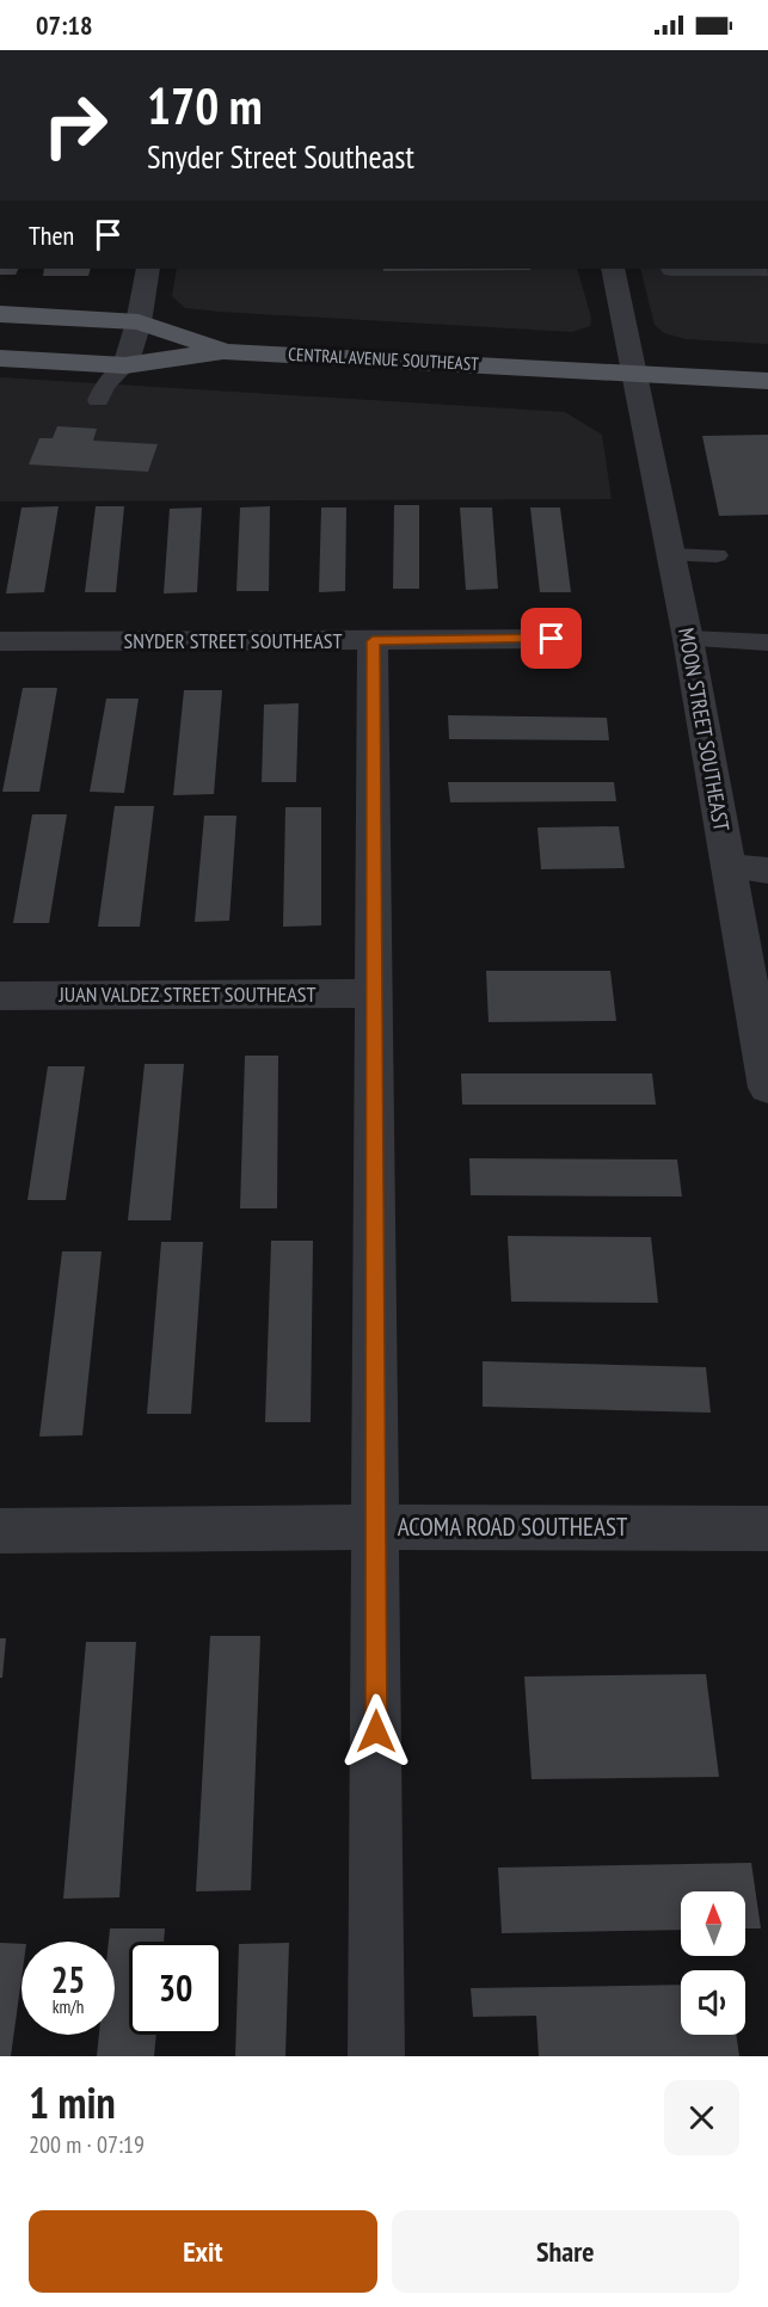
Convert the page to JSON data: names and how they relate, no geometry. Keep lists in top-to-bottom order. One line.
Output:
{"streets":{"main road":["CENTRAL AVENUE SOUTHEAST"],"street":["SNYDER STREET SOUTHEAST","MOON STREET SOUTHEAST","JUAN VALDEZ STREET SOUTHEAST","ACOMA ROAD SOUTHEAST"]},"crossings":[["CENTRAL AVENUE SOUTHEAST","MOON STREET SOUTHEAST"]],"north":"top","page":{"status":"07:18","turn":["170 m","Snyder Street Southeast"],"then":"Then","speed":"25 km/h","limit":"30","heading":["1 min","200 m · 07:19"],"buttons":["Exit","Share"]}}
